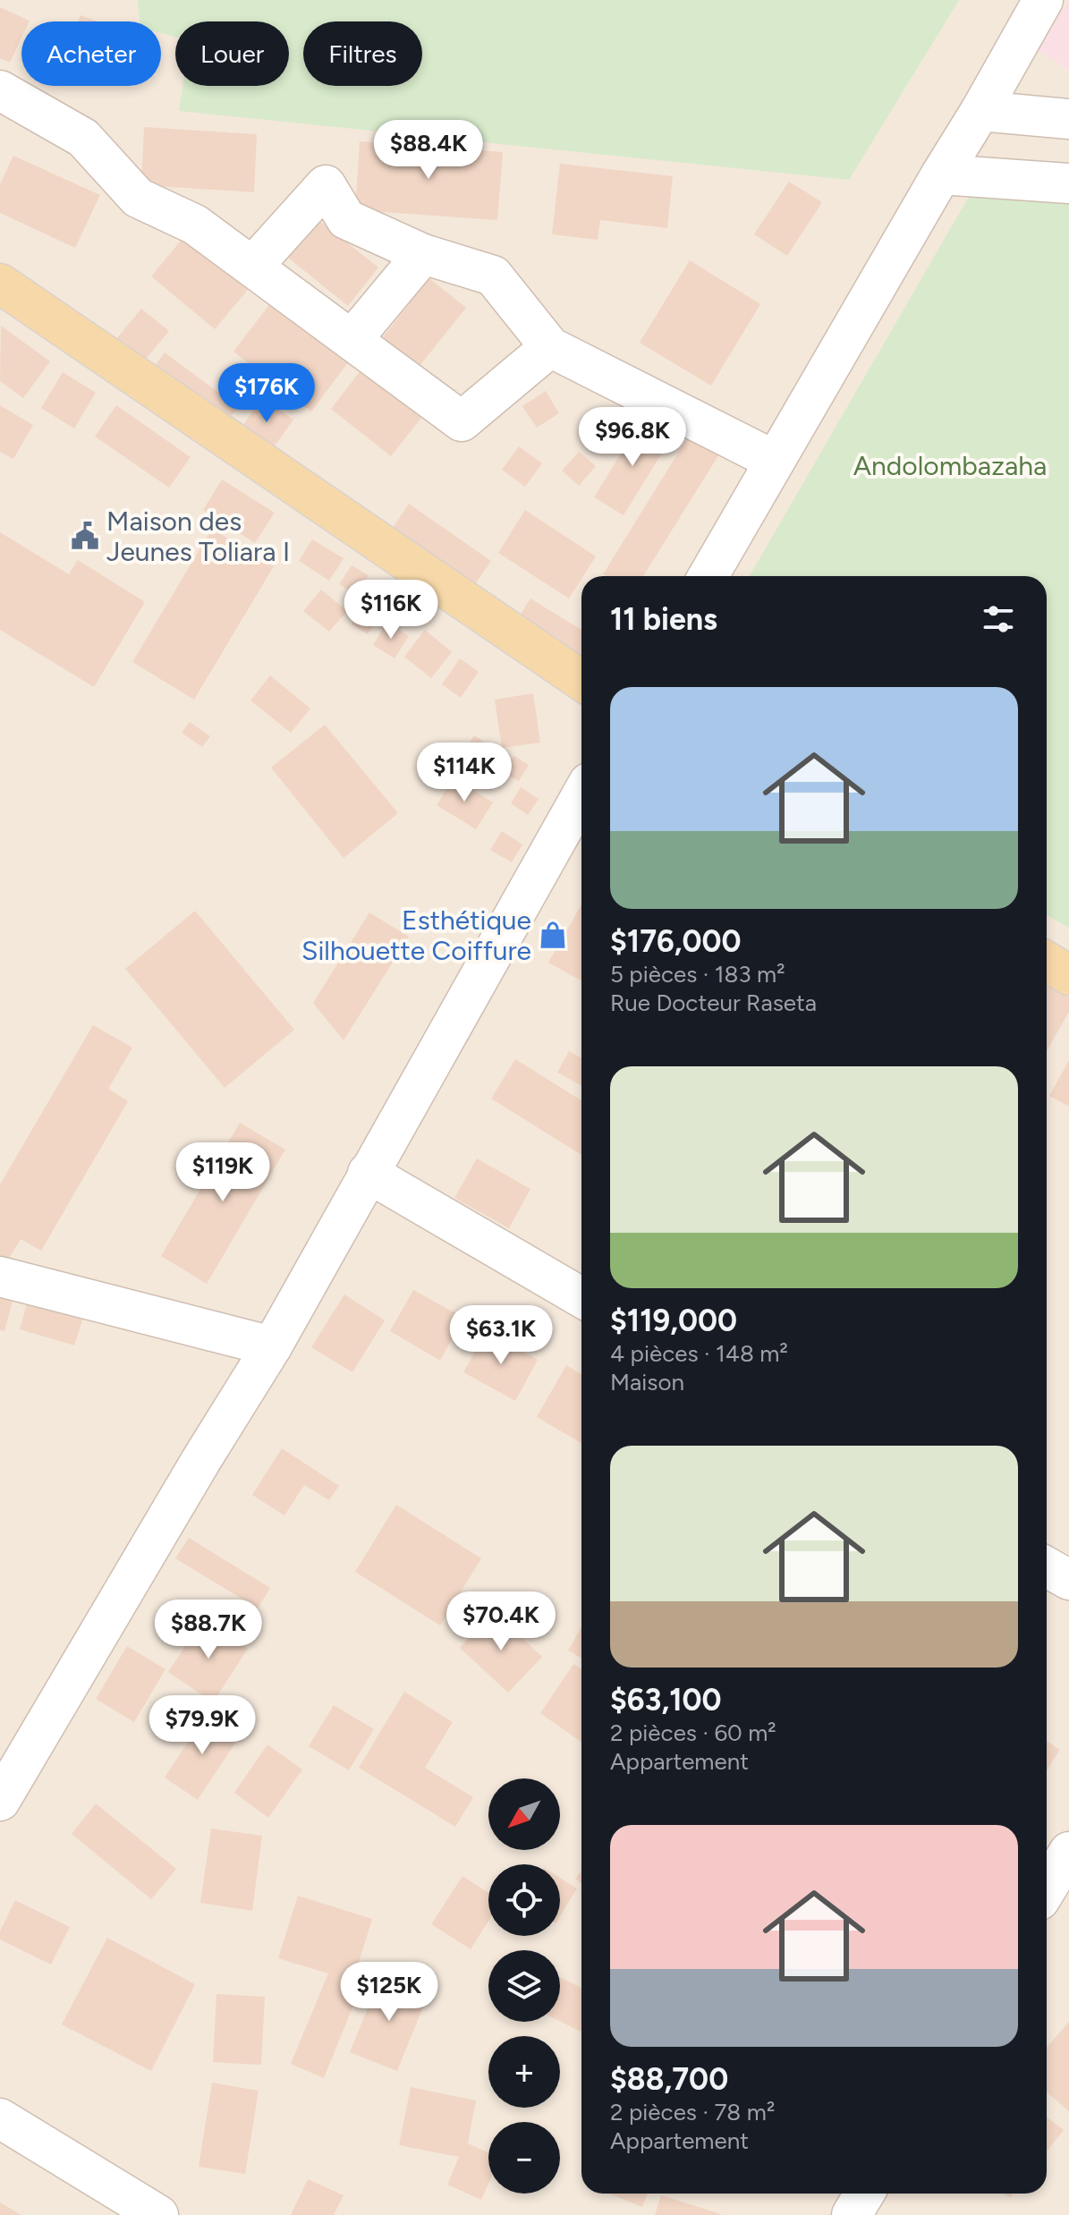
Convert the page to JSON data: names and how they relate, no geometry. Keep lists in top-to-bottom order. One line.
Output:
{"parks":["Andolombazaha"],"places":{"public building":["Maison des Jeunes Toliara I"],"shop":["Esthétique Silhouette Coiffure"]},"north":"bottom left","page":{"chip":["Acheter","Louer","Filtres"],"price":["$88.4K","$176K","$96.8K","$116K","$114K","$119K","$63.1K","$70.4K","$88.7K","$79.9K","$125K"],"heading":"11 biens","list":[{"name":"$176,000","note":"5 pièces · 183 m² · Rue Docteur Raseta"},{"name":"$119,000","note":"4 pièces · 148 m² · Maison"},{"name":"$63,100","note":"2 pièces · 60 m² · Appartement"},{"name":"$88,700","note":"2 pièces · 78 m² · Appartement"}],"map_buttons":["+","−"]}}
